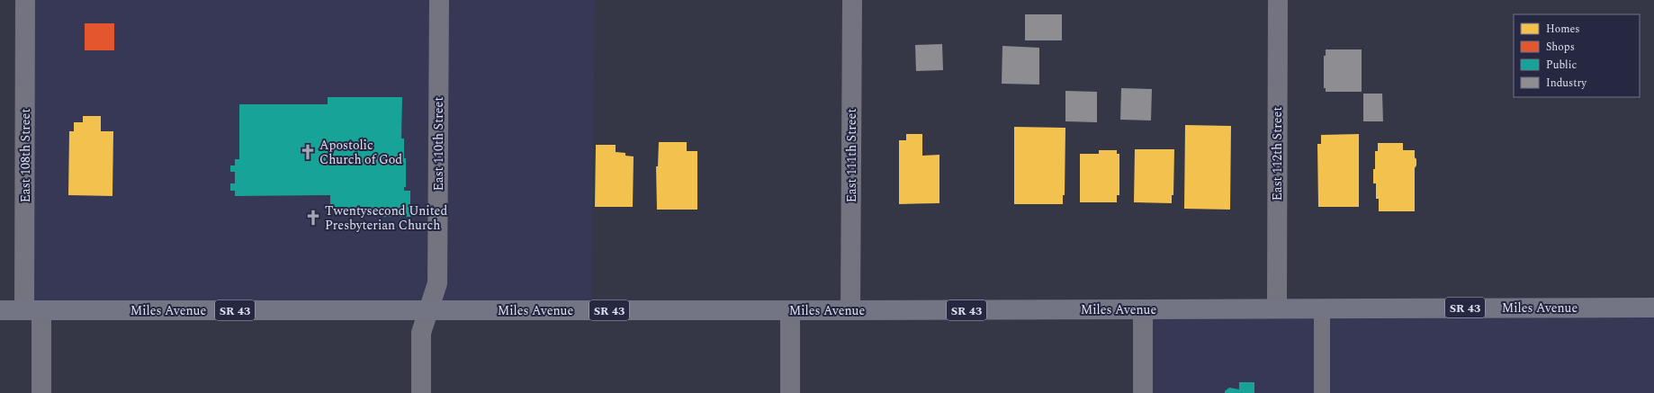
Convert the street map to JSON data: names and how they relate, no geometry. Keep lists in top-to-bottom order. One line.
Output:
{"streets":{"main road":["SR 43","Miles Avenue"],"street":["East 110th Street","East 112th Street","East 108th Street","East 111th Street"]},"crossings":[["East 110th Street","Miles Avenue"],["East 112th Street","Miles Avenue"],["East 108th Street","Miles Avenue"],["East 111th Street","Miles Avenue"]],"places":{"church":["Apostolic Church of God","Twentysecond United Presbyterian Church"]},"legend":["Homes","Shops","Public","Industry"]}
